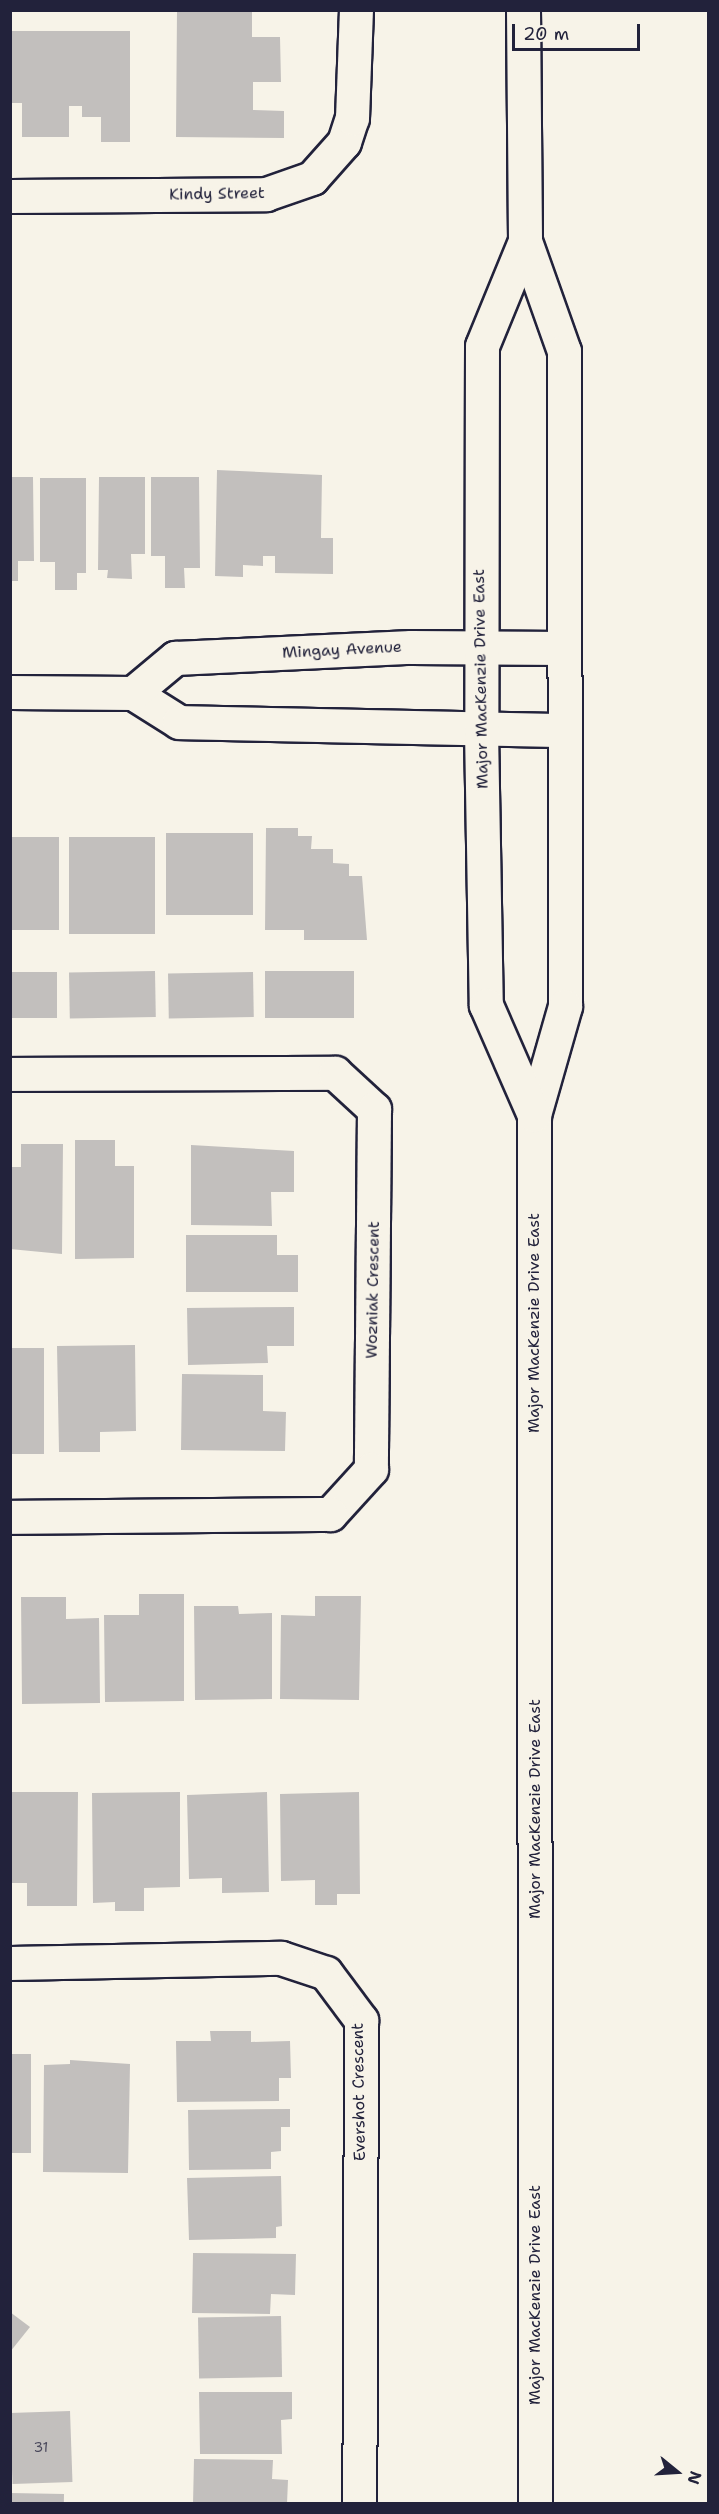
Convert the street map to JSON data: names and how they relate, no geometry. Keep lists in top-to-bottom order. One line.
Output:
{"streets":{"street":["Kindy Street","Mingay Avenue","Major MacKenzie Drive East","Wozniak Crescent","Evershot Crescent"]},"crossings":[["Mingay Avenue","Major MacKenzie Drive East"]],"house_numbers":["31"],"scale_bar":"20 m","north":"right"}
